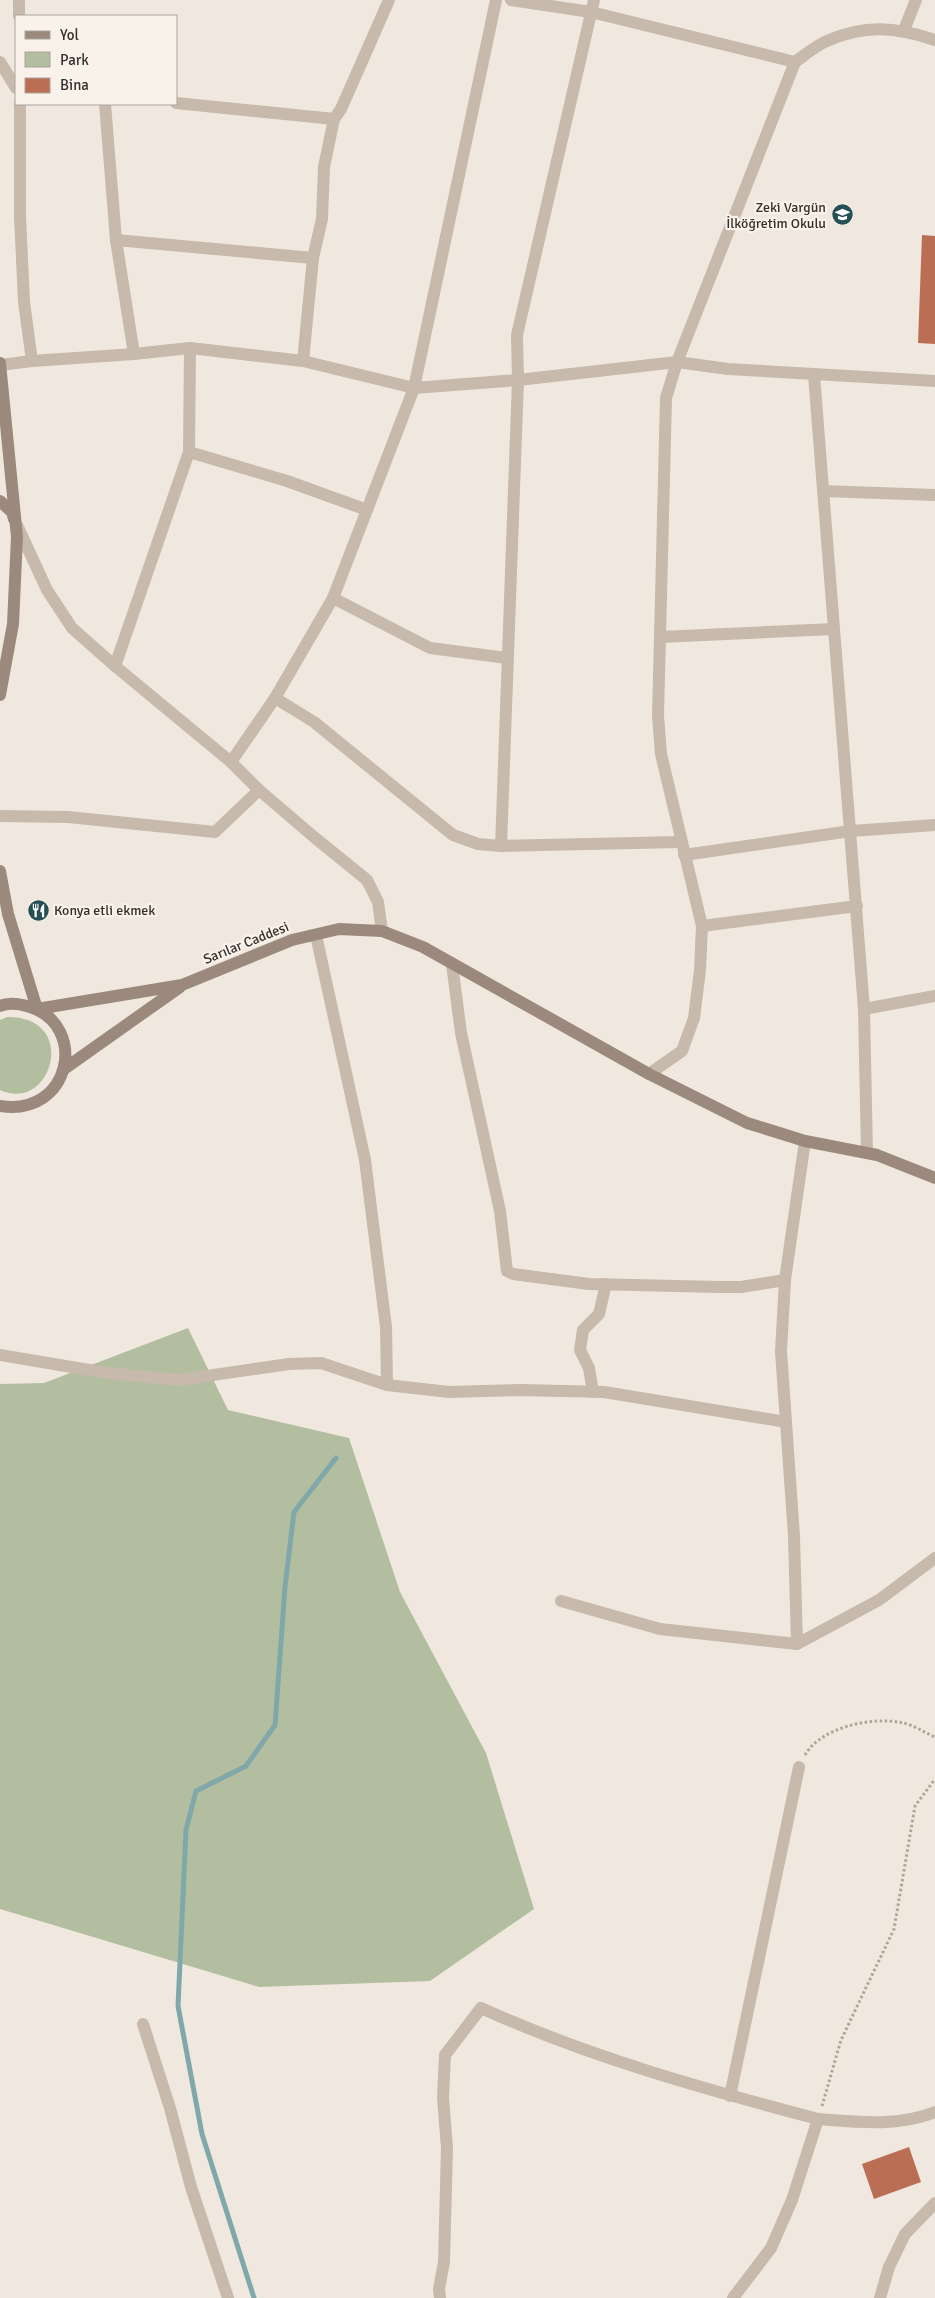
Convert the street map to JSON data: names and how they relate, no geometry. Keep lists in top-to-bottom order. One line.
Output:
{"streets":{"street":["Sarılar Caddesi"]},"places":{"school or university":["Zeki Vargün İlköğretim Okulu"],"restaurant":["Konya etli ekmek"]},"legend":["Yol","Park","Bina"]}
